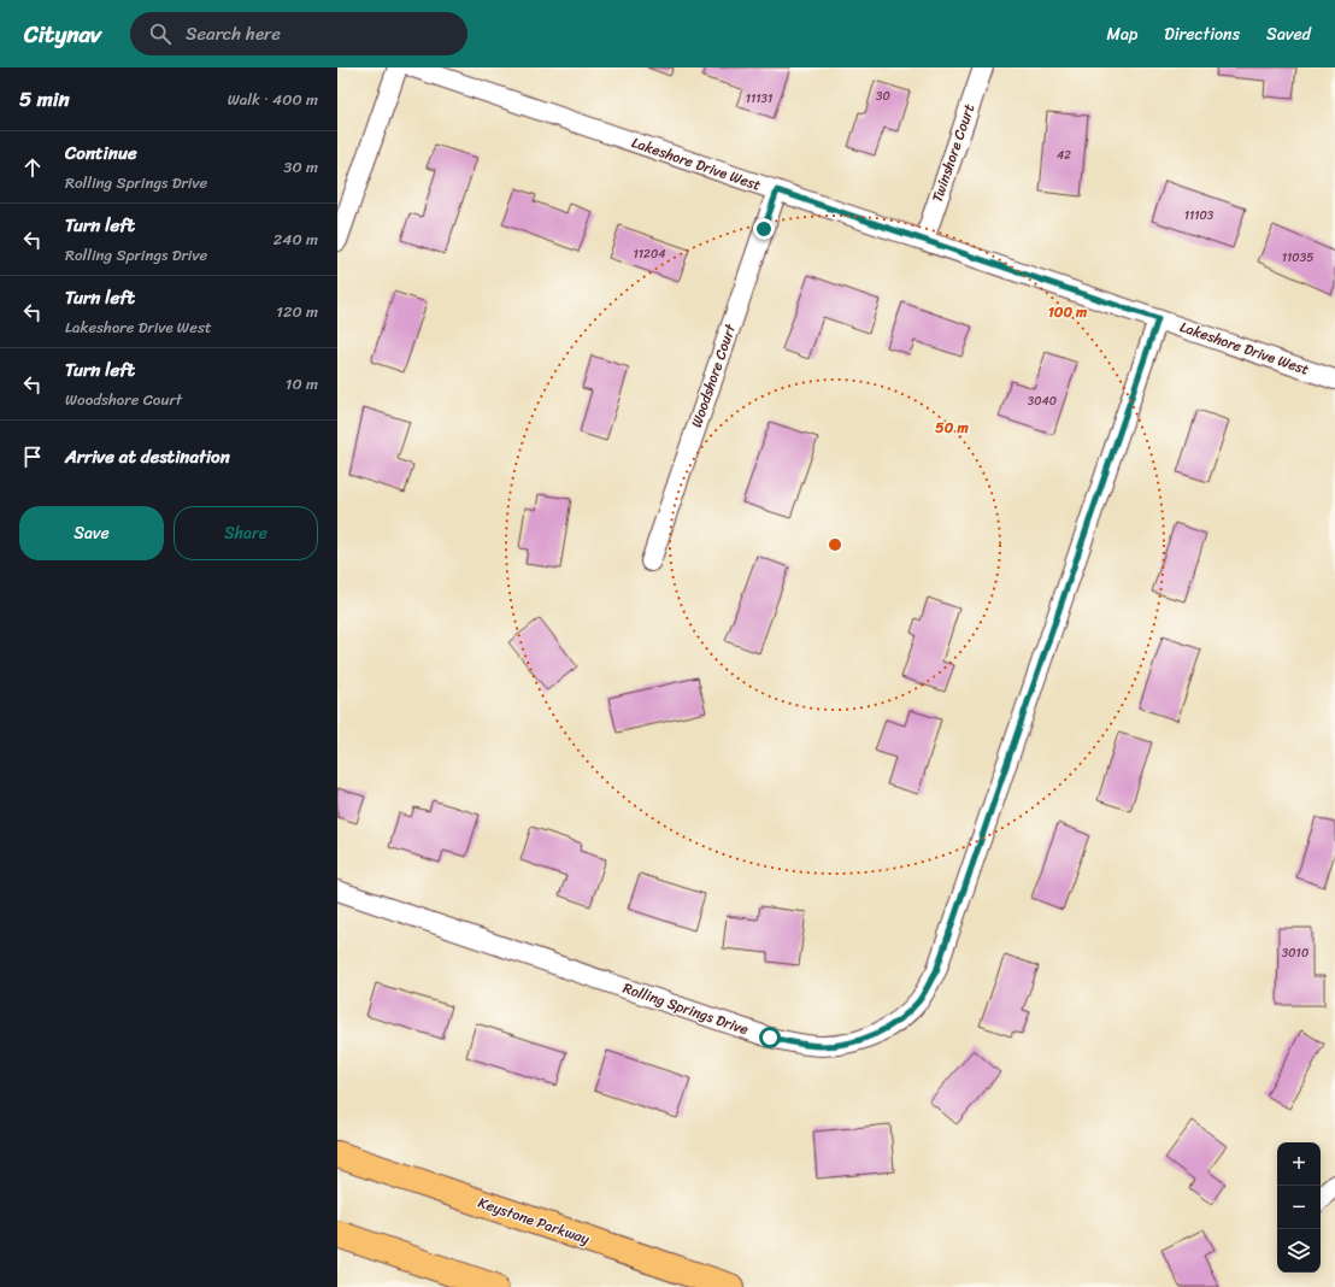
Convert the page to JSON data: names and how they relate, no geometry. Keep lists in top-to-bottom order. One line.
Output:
{"streets":{"highway":["Keystone Parkway"],"street":["Twinshore Court","Lakeshore Drive West","Woodshore Court","Rolling Springs Drive"]},"crossings":[["Twinshore Court","Lakeshore Drive West"],["Lakeshore Drive West","Woodshore Court"],["Lakeshore Drive West","Rolling Springs Drive"]],"house_numbers":["30","11131","42","11103","11204","11035","3040","3010"],"page":{"header":"Citynav","search":"Search here","nav":["Map","Directions","Saved"],"heading":["5 min","Walk · 400 m"],"list":[["Continue","Rolling Springs Drive","30 m"],["Turn left","Rolling Springs Drive","240 m"],["Turn left","Lakeshore Drive West","120 m"],["Turn left","Woodshore Court","10 m"],"Arrive at destination"],"buttons":["Save","Share"],"map_buttons":["+","−"]},"rings":["100 m","50 m"]}
